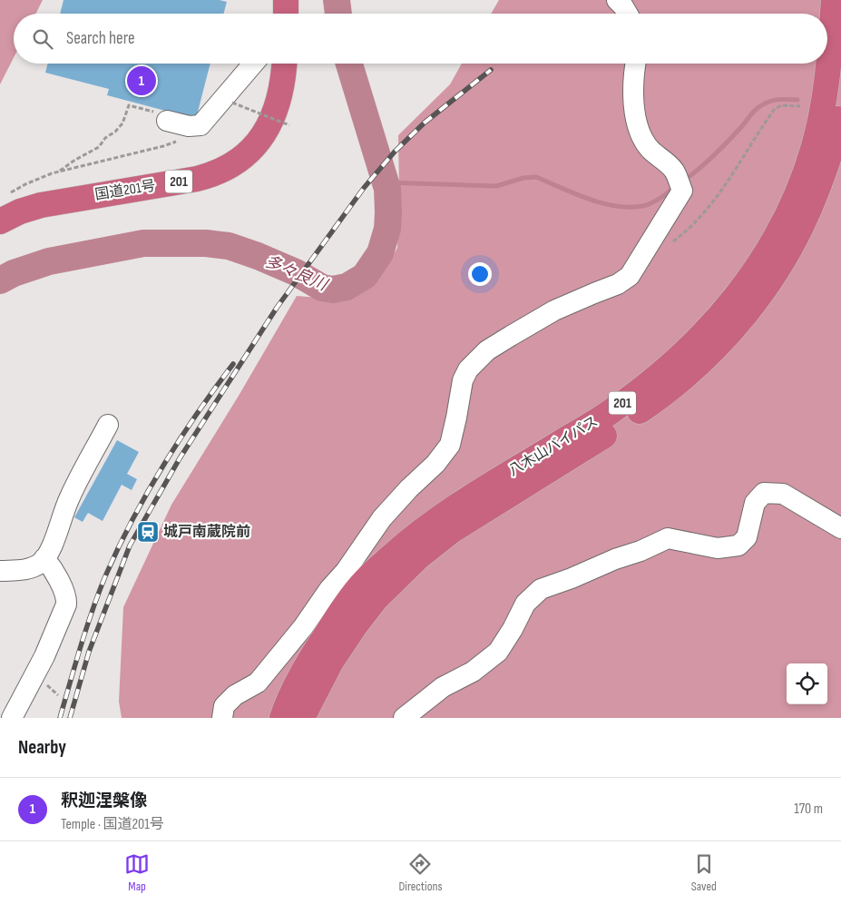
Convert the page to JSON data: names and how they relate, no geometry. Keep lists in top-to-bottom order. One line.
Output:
{"streets":{"highway":["201","国道201号","八木山バイパス"]},"water":["多々良川"],"places":{"station":["城戸南蔵院前"]},"page":{"search":"Search here","pins":"1","heading":"Nearby","list":[{"mark":"1","name":"釈迦涅槃像","note":"Temple · 国道201号","value":"170 m"}],"nav":["Map","Directions","Saved"]}}
